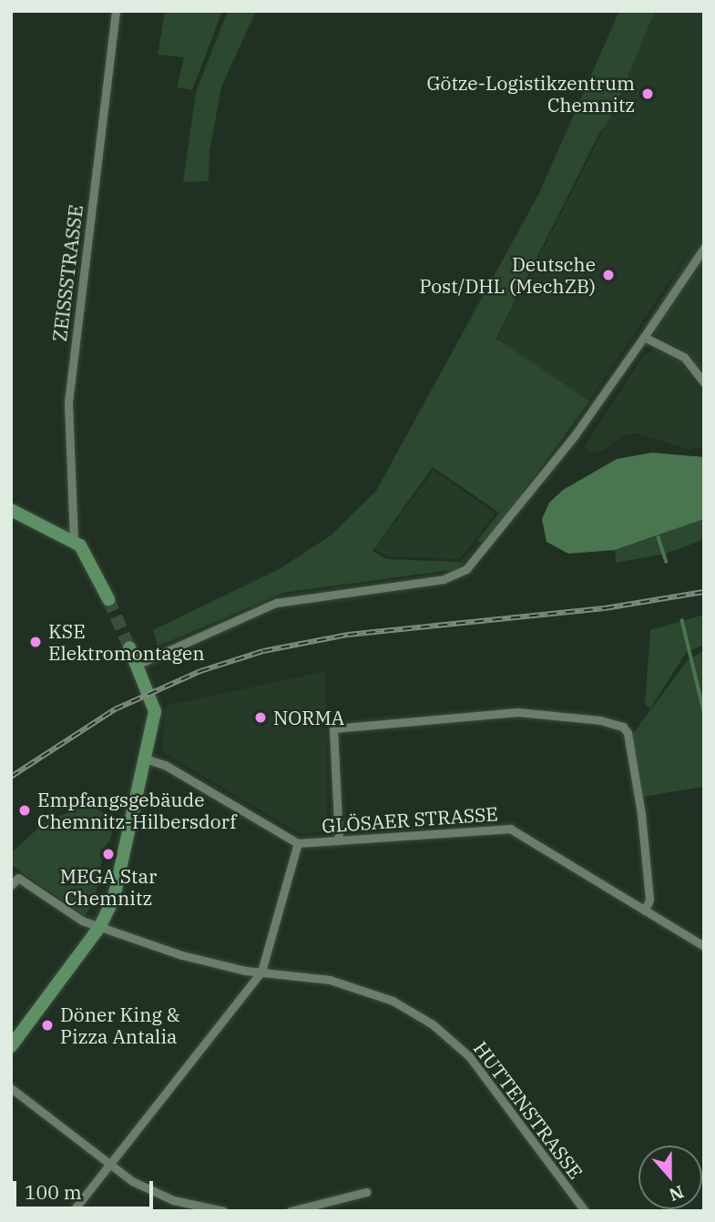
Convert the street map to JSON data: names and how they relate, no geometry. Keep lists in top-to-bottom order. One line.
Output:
{"streets":{"street":["ZEISSSTRASSE","GLÖSAER STRASSE","HUTTENSTRASSE"]},"places":["Götze-Logistikzentrum Chemnitz","Deutsche Post/DHL (MechZB)","KSE Elektromontagen","NORMA","Empfangsgebäude Chemnitz-Hilbersdorf","MEGA Star Chemnitz","Döner King & Pizza Antalia"],"scale_bar":"100 m","north":"bottom"}
